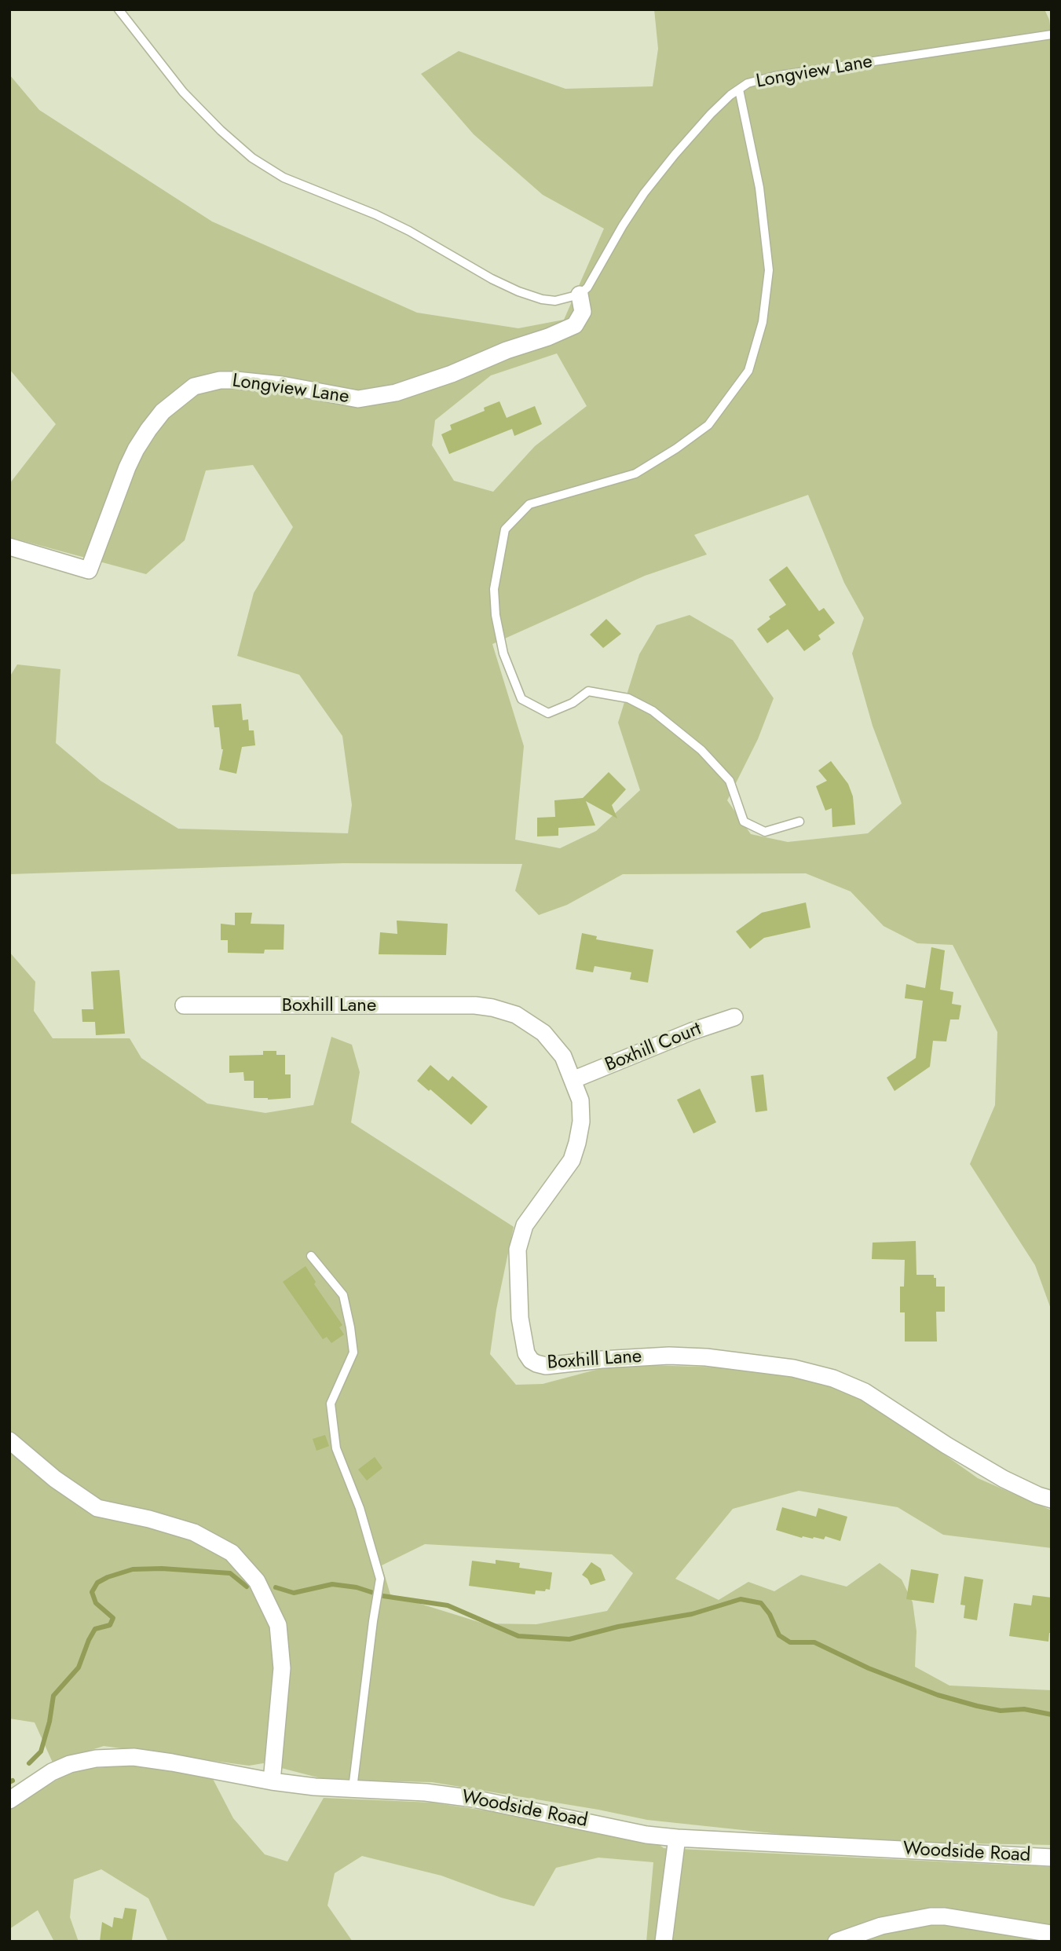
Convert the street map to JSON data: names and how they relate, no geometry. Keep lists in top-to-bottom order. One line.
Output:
{"streets":{"street":["Longview Lane","Boxhill Lane","Boxhill Court","Woodside Road"]},"crossings":[["Boxhill Lane","Boxhill Court"]]}
